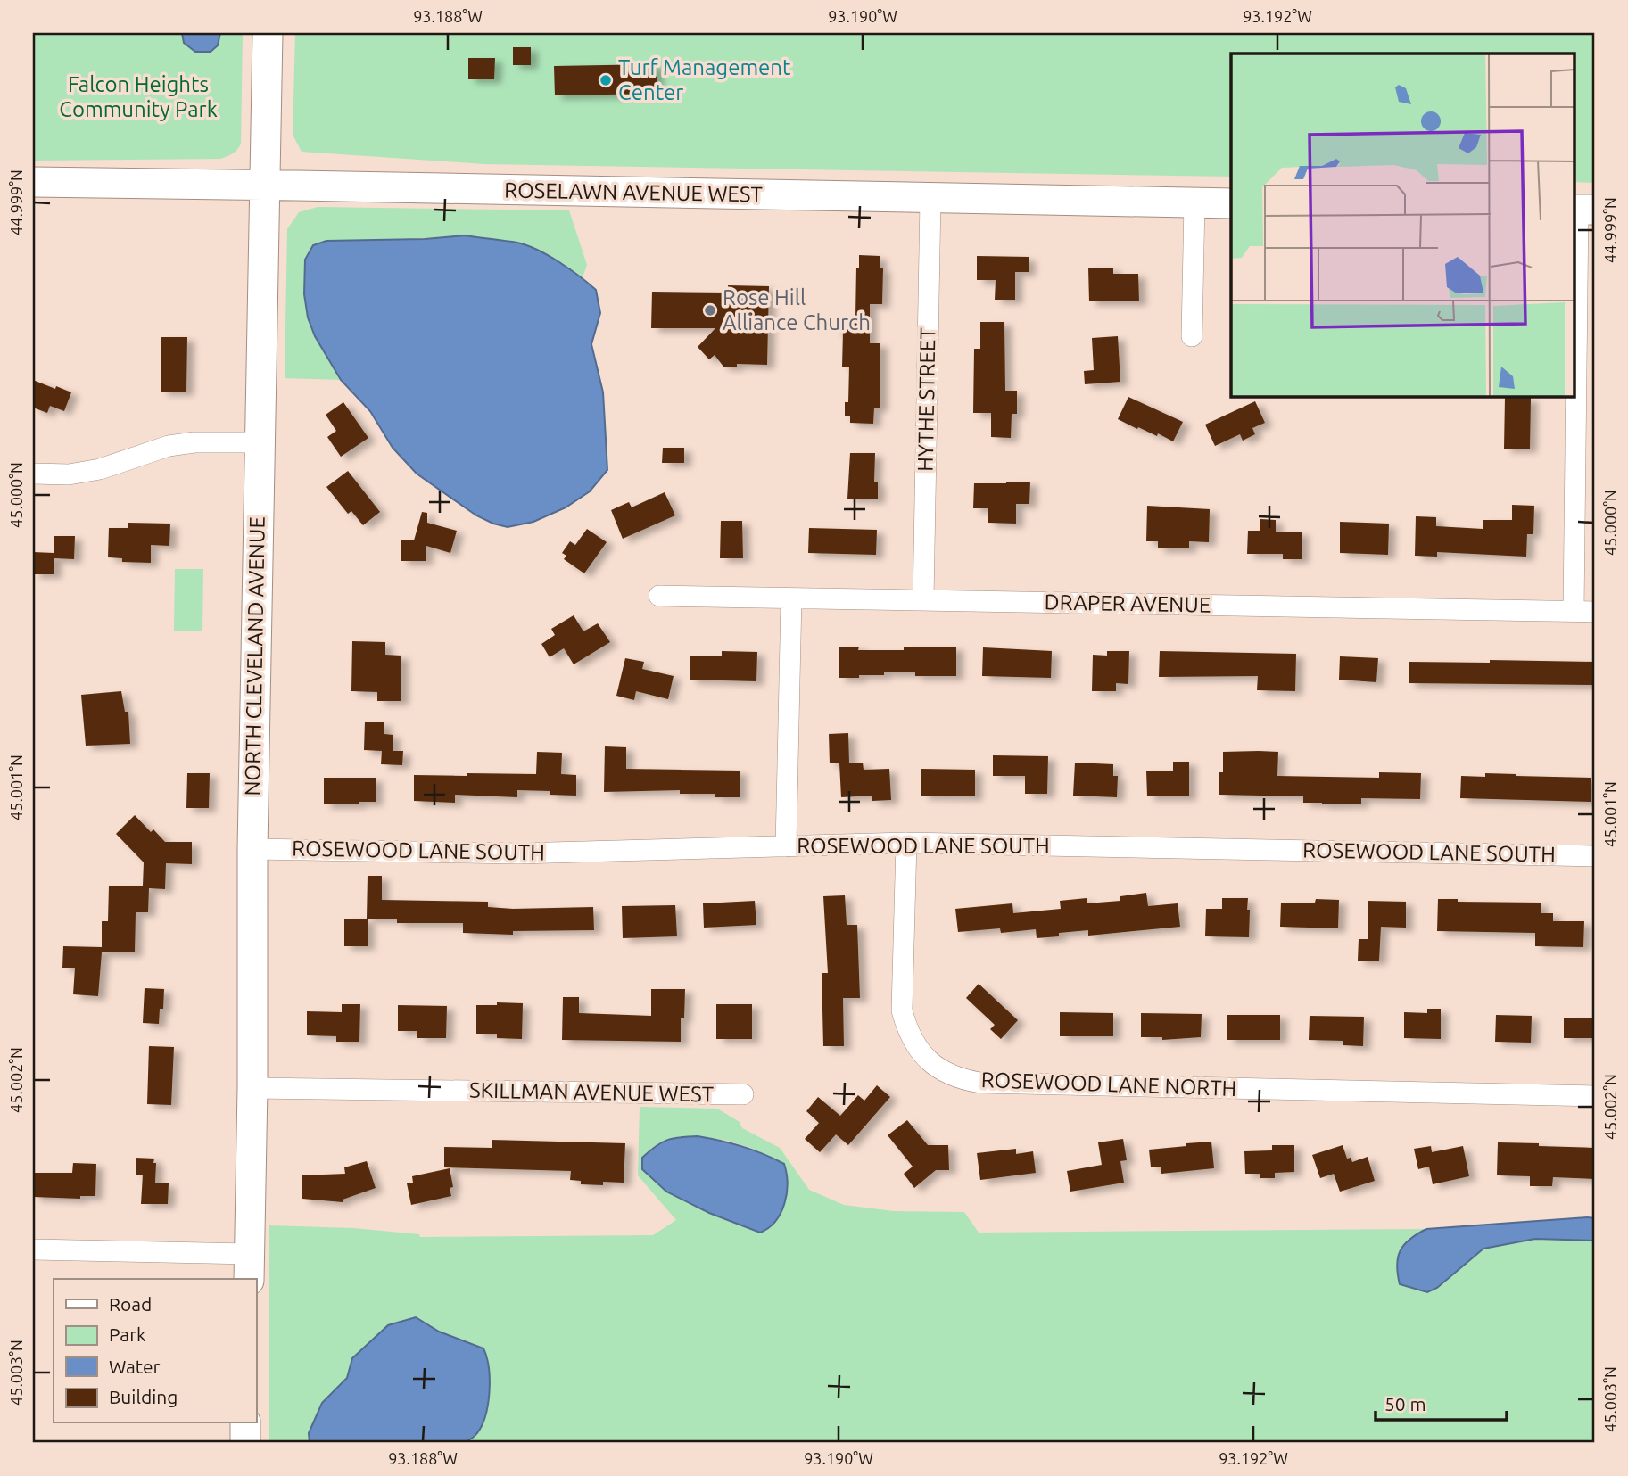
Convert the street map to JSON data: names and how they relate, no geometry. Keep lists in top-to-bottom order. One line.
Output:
{"streets":{"main road":["ROSELAWN AVENUE WEST","NORTH CLEVELAND AVENUE"],"street":["HYTHE STREET","DRAPER AVENUE","ROSEWOOD LANE SOUTH","ROSEWOOD LANE NORTH","SKILLMAN AVENUE WEST"]},"crossings":[["ROSELAWN AVENUE WEST","HYTHE STREET"],["ROSELAWN AVENUE WEST","NORTH CLEVELAND AVENUE"],["HYTHE STREET","DRAPER AVENUE"],["NORTH CLEVELAND AVENUE","ROSEWOOD LANE SOUTH"],["NORTH CLEVELAND AVENUE","SKILLMAN AVENUE WEST"],["ROSEWOOD LANE SOUTH","ROSEWOOD LANE NORTH"]],"parks":["Falcon Heights Community Park"],"places":["Turf Management Center","Rose Hill Alliance Church"],"legend":["Road","Park","Water","Building"],"scale_bar":"50 m","coordinates":["93.188°W","93.190°W","93.192°W","44.999°N","45.000°N","45.001°N","45.002°N","45.003°N"]}
